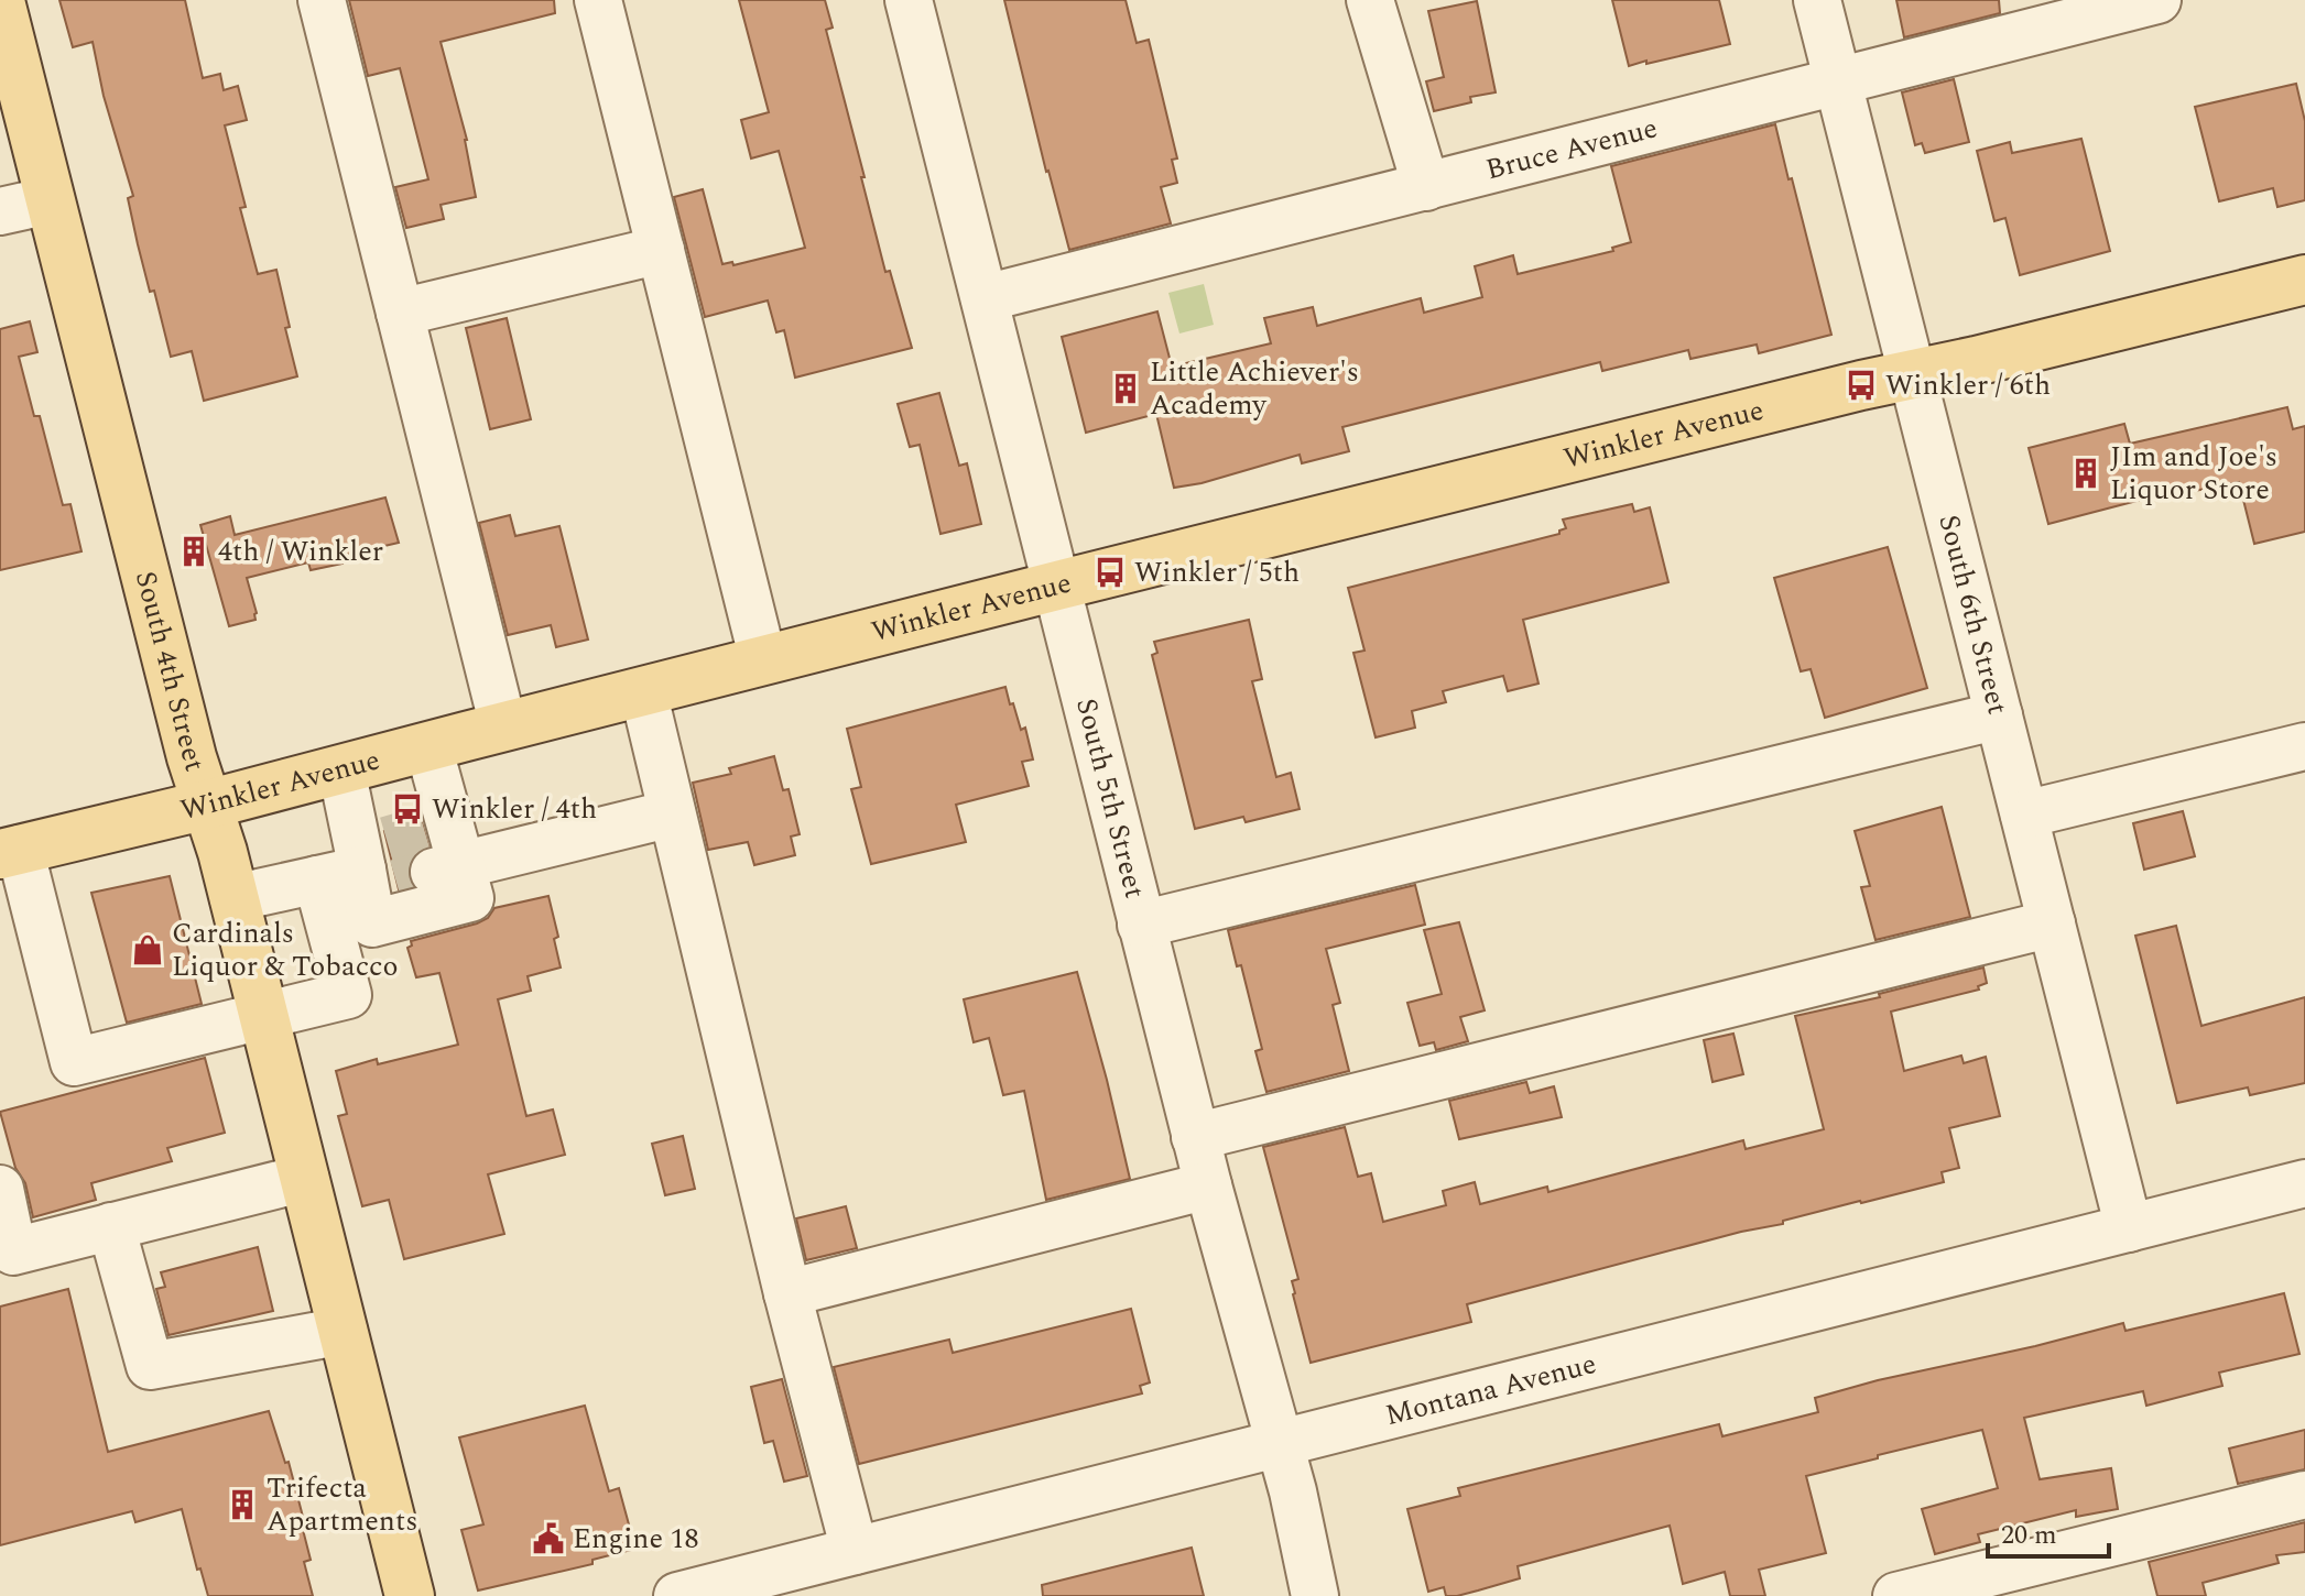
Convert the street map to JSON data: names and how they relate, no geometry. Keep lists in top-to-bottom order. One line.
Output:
{"streets":{"main road":["Winkler Avenue","South 4th Street"],"street":["Bruce Avenue","South 6th Street","South 5th Street","Montana Avenue"]},"crossings":[["Bruce Avenue","South 6th Street"],["Bruce Avenue","South 5th Street"],["Winkler Avenue","South 6th Street"],["Winkler Avenue","South 4th Street"],["Winkler Avenue","South 5th Street"],["South 6th Street","Montana Avenue"],["South 5th Street","Montana Avenue"]],"places":{"bus stop":["Winkler / 6th","Winkler / 5th","Winkler / 4th"],"building":["Little Achiever's Academy","JIm and Joe's Liquor Store","4th / Winkler","Trifecta Apartments"],"shop":["Cardinals Liquor & Tobacco"],"public building":["Engine 18"]},"scale_bar":"20 m"}
